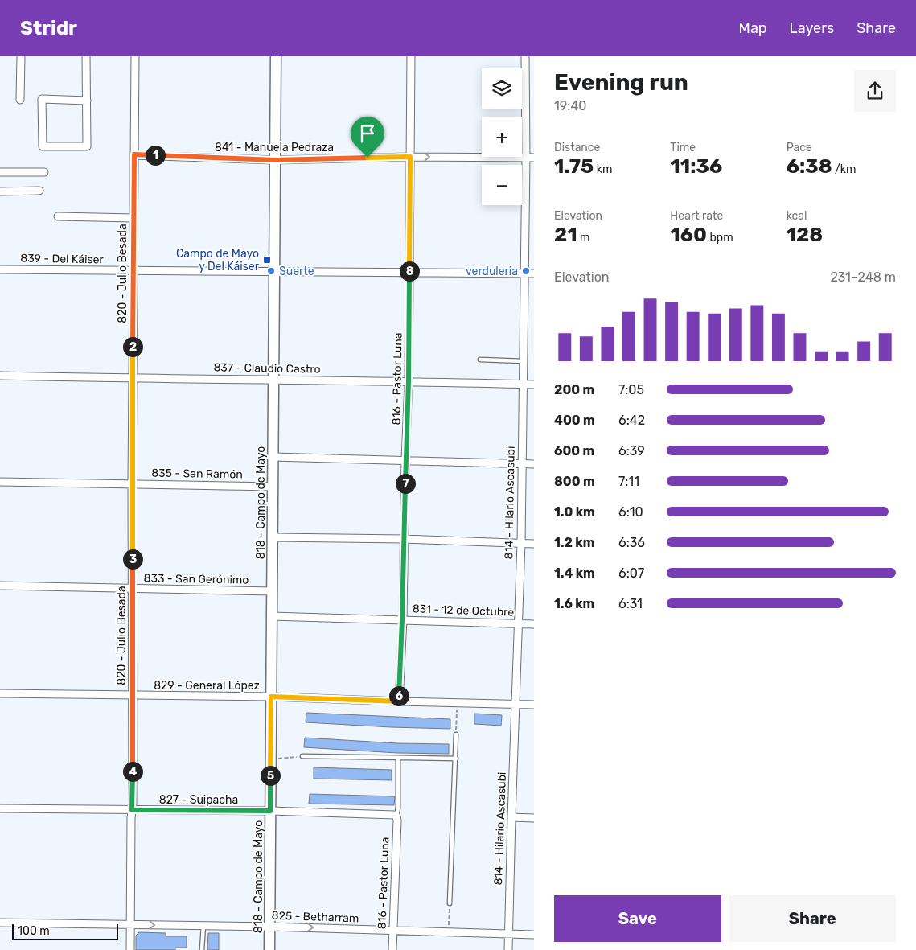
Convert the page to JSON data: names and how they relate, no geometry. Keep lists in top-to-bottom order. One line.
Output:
{"streets":{"street":["841 - Manuela Pedraza","839 - Del Káiser","820 - Julio Besada","837 - Claudio Castro","816 - Pastor Luna","835 - San Ramón","818 - Campo de Mayo","814 - Hilario Ascasubi","833 - San Gerónimo","831 - 12 de Octubre","829 - General López","827 - Suipacha","825 - Betharram"]},"crossings":[["841 - Manuela Pedraza","820 - Julio Besada"],["841 - Manuela Pedraza","816 - Pastor Luna"],["841 - Manuela Pedraza","818 - Campo de Mayo"],["841 - Manuela Pedraza","814 - Hilario Ascasubi"],["839 - Del Káiser","820 - Julio Besada"],["839 - Del Káiser","816 - Pastor Luna"],["839 - Del Káiser","818 - Campo de Mayo"],["839 - Del Káiser","814 - Hilario Ascasubi"],["820 - Julio Besada","837 - Claudio Castro"],["820 - Julio Besada","835 - San Ramón"],["820 - Julio Besada","833 - San Gerónimo"],["820 - Julio Besada","829 - General López"],["820 - Julio Besada","827 - Suipacha"],["820 - Julio Besada","825 - Betharram"],["837 - Claudio Castro","816 - Pastor Luna"],["837 - Claudio Castro","818 - Campo de Mayo"],["837 - Claudio Castro","814 - Hilario Ascasubi"],["816 - Pastor Luna","831 - 12 de Octubre"],["816 - Pastor Luna","829 - General López"],["816 - Pastor Luna","827 - Suipacha"],["816 - Pastor Luna","825 - Betharram"],["835 - San Ramón","818 - Campo de Mayo"],["818 - Campo de Mayo","833 - San Gerónimo"],["818 - Campo de Mayo","831 - 12 de Octubre"],["818 - Campo de Mayo","829 - General López"],["818 - Campo de Mayo","827 - Suipacha"],["818 - Campo de Mayo","825 - Betharram"],["814 - Hilario Ascasubi","831 - 12 de Octubre"],["814 - Hilario Ascasubi","829 - General López"],["814 - Hilario Ascasubi","825 - Betharram"]],"one_way":["825 - Betharram"],"places":{"transit":["Campo de Mayo y Del Káiser"],"other":["Suerte","verduleria"]},"scale_bar":"100 m","page":{"header":"Stridr","nav":["Map","Layers","Share"],"heading":["Evening run","19:40"],"map_buttons":["+","−"],"stats":[["Distance","1.75 km"],["Time","11:36"],["Pace","6:38 /km"],["Elevation","21 m"],["Heart rate","160 bpm"],["kcal","128"]],"pins":["1","8","2","7","3","6","4","5"],"chart":["Elevation","231–248 m"],"list":[{"name":"200 m","note":"7:05"},{"name":"400 m","note":"6:42"},{"name":"600 m","note":"6:39"},{"name":"800 m","note":"7:11"},{"name":"1.0 km","note":"6:10"},{"name":"1.2 km","note":"6:36"},{"name":"1.4 km","note":"6:07"},{"name":"1.6 km","note":"6:31"}],"buttons":["Save","Share"],"scale":"100 m"}}
